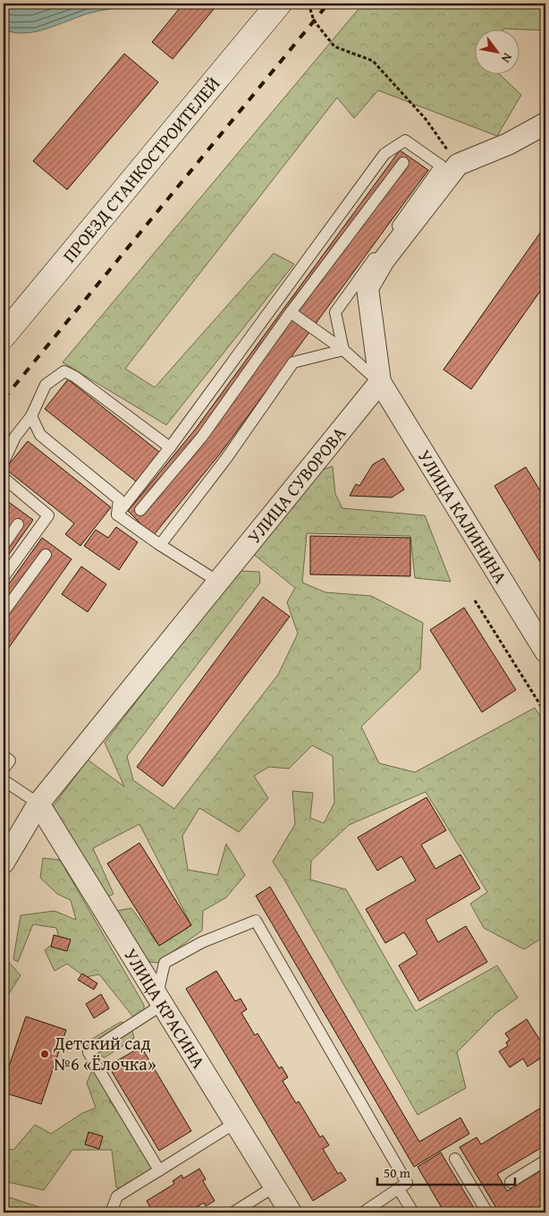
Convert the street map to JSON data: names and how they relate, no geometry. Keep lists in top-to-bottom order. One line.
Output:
{"streets":{"main road":["ПРОЕЗД СТАНКОСТРОИТЕЛЕЙ"],"street":["УЛИЦА СУВОРОВА","УЛИЦА КАЛИНИНА","УЛИЦА КРАСИНА"]},"crossings":[["УЛИЦА СУВОРОВА","УЛИЦА КАЛИНИНА"],["УЛИЦА СУВОРОВА","УЛИЦА КРАСИНА"]],"places":["Детский сад №6 «Ёлочка»"],"scale_bar":"50 m","north":"bottom right"}
